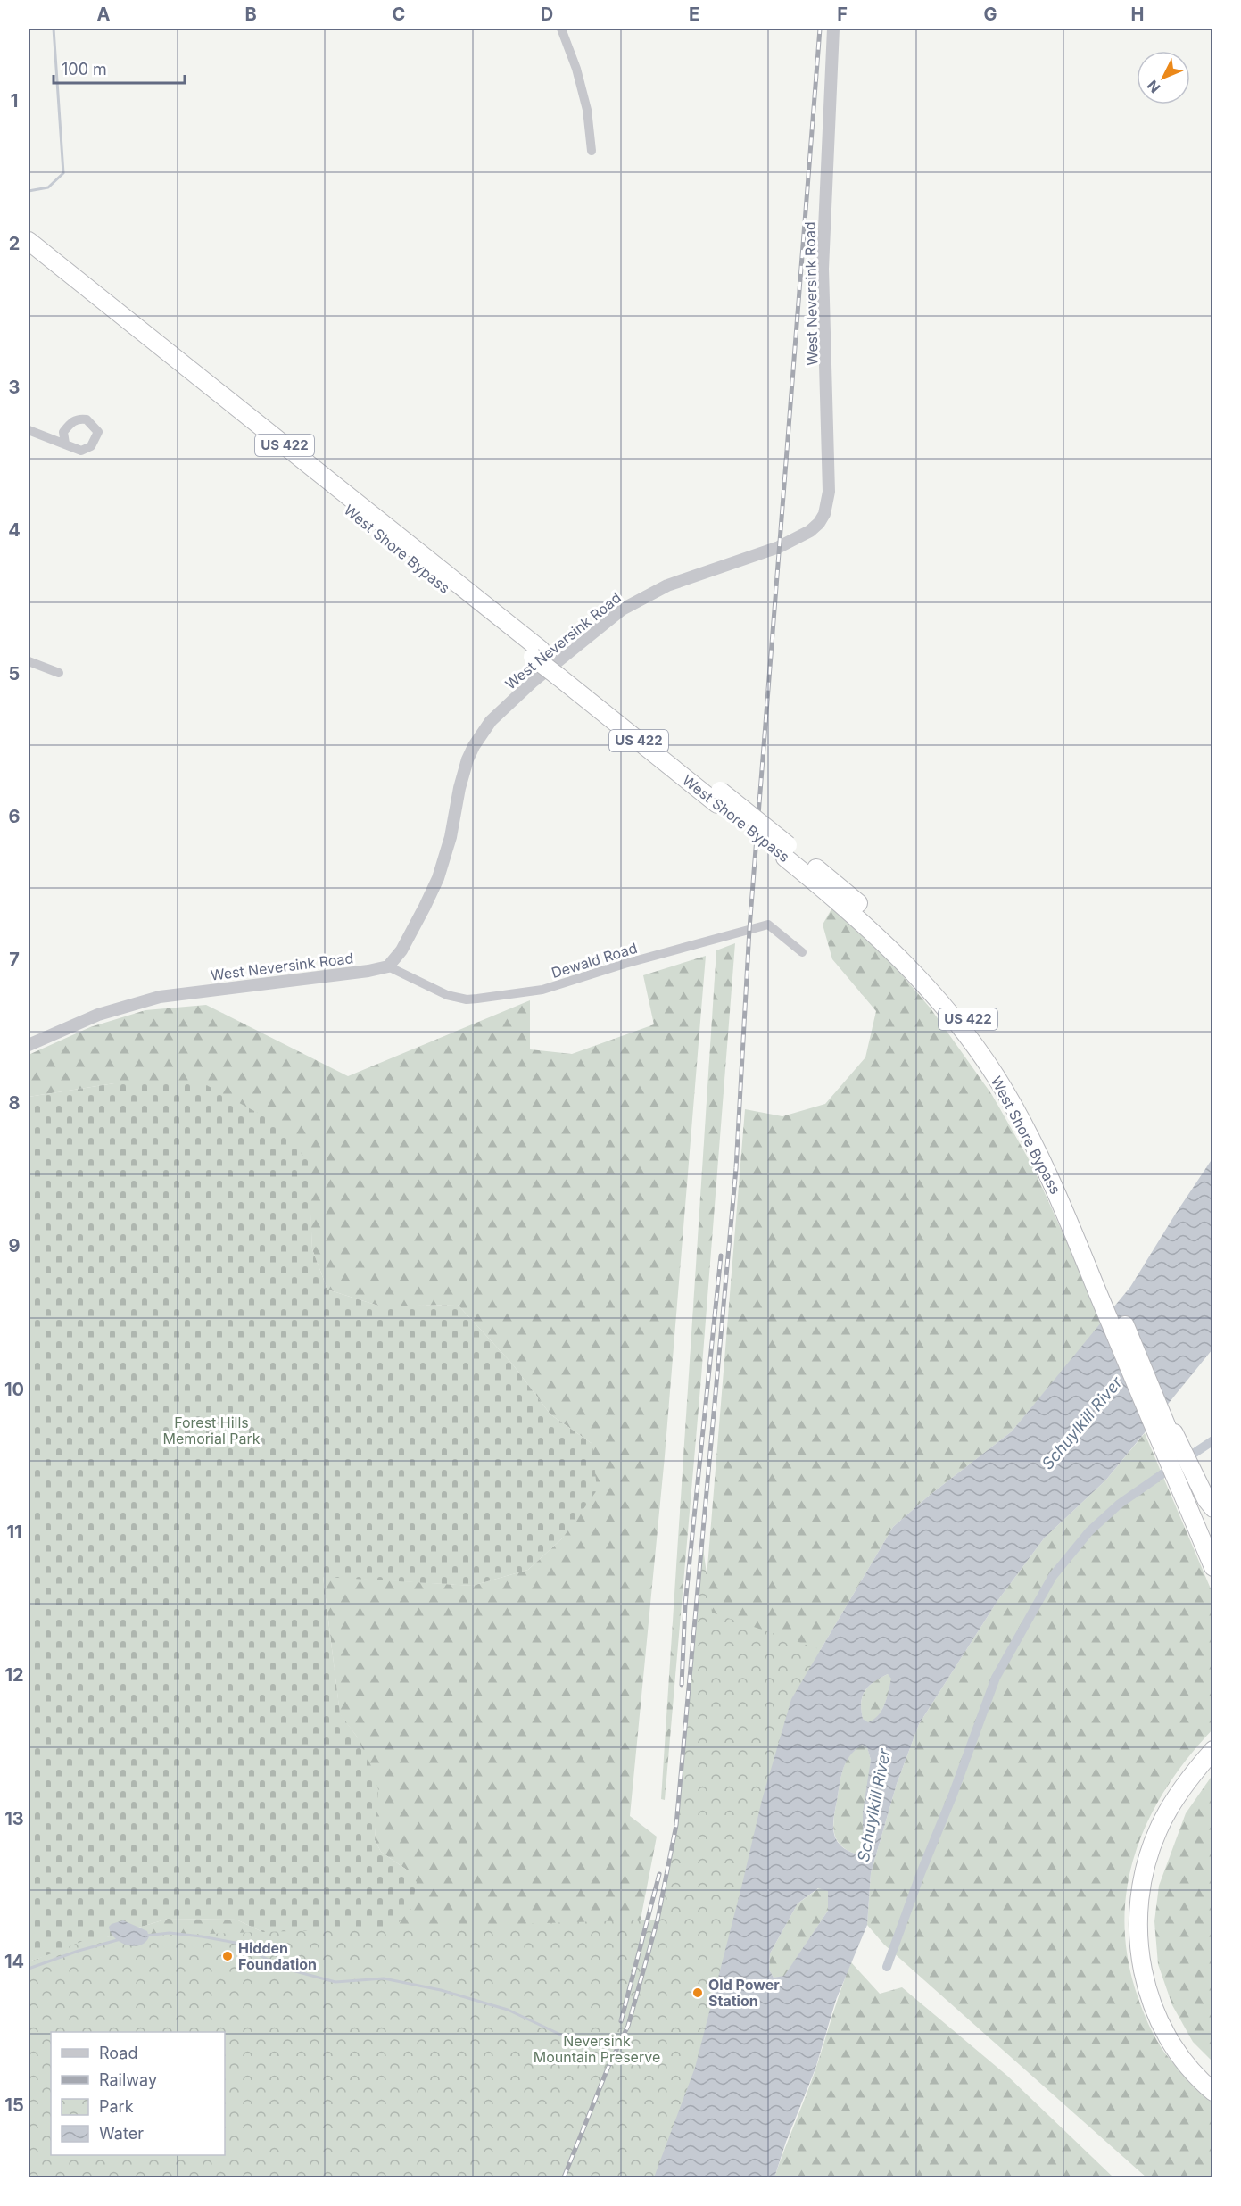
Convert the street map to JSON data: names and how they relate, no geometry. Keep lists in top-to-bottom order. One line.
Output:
{"streets":{"highway":["US 422","West Shore Bypass"],"street":["West Neversink Road","Dewald Road"]},"crossings":[["West Neversink Road","Dewald Road"]],"water":["Schuylkill River"],"parks":["Forest Hills Memorial Park","Neversink Mountain Preserve"],"places":["Hidden Foundation","Old Power Station"],"legend":["Road","Railway","Park","Water"],"scale_bar":"100 m","north":"bottom left","grid":{"columns":["A","B","C","D","E","F","G","H"],"rows":["1","2","3","4","5","6","7","8","9","10","11","12","13","14","15"]}}
